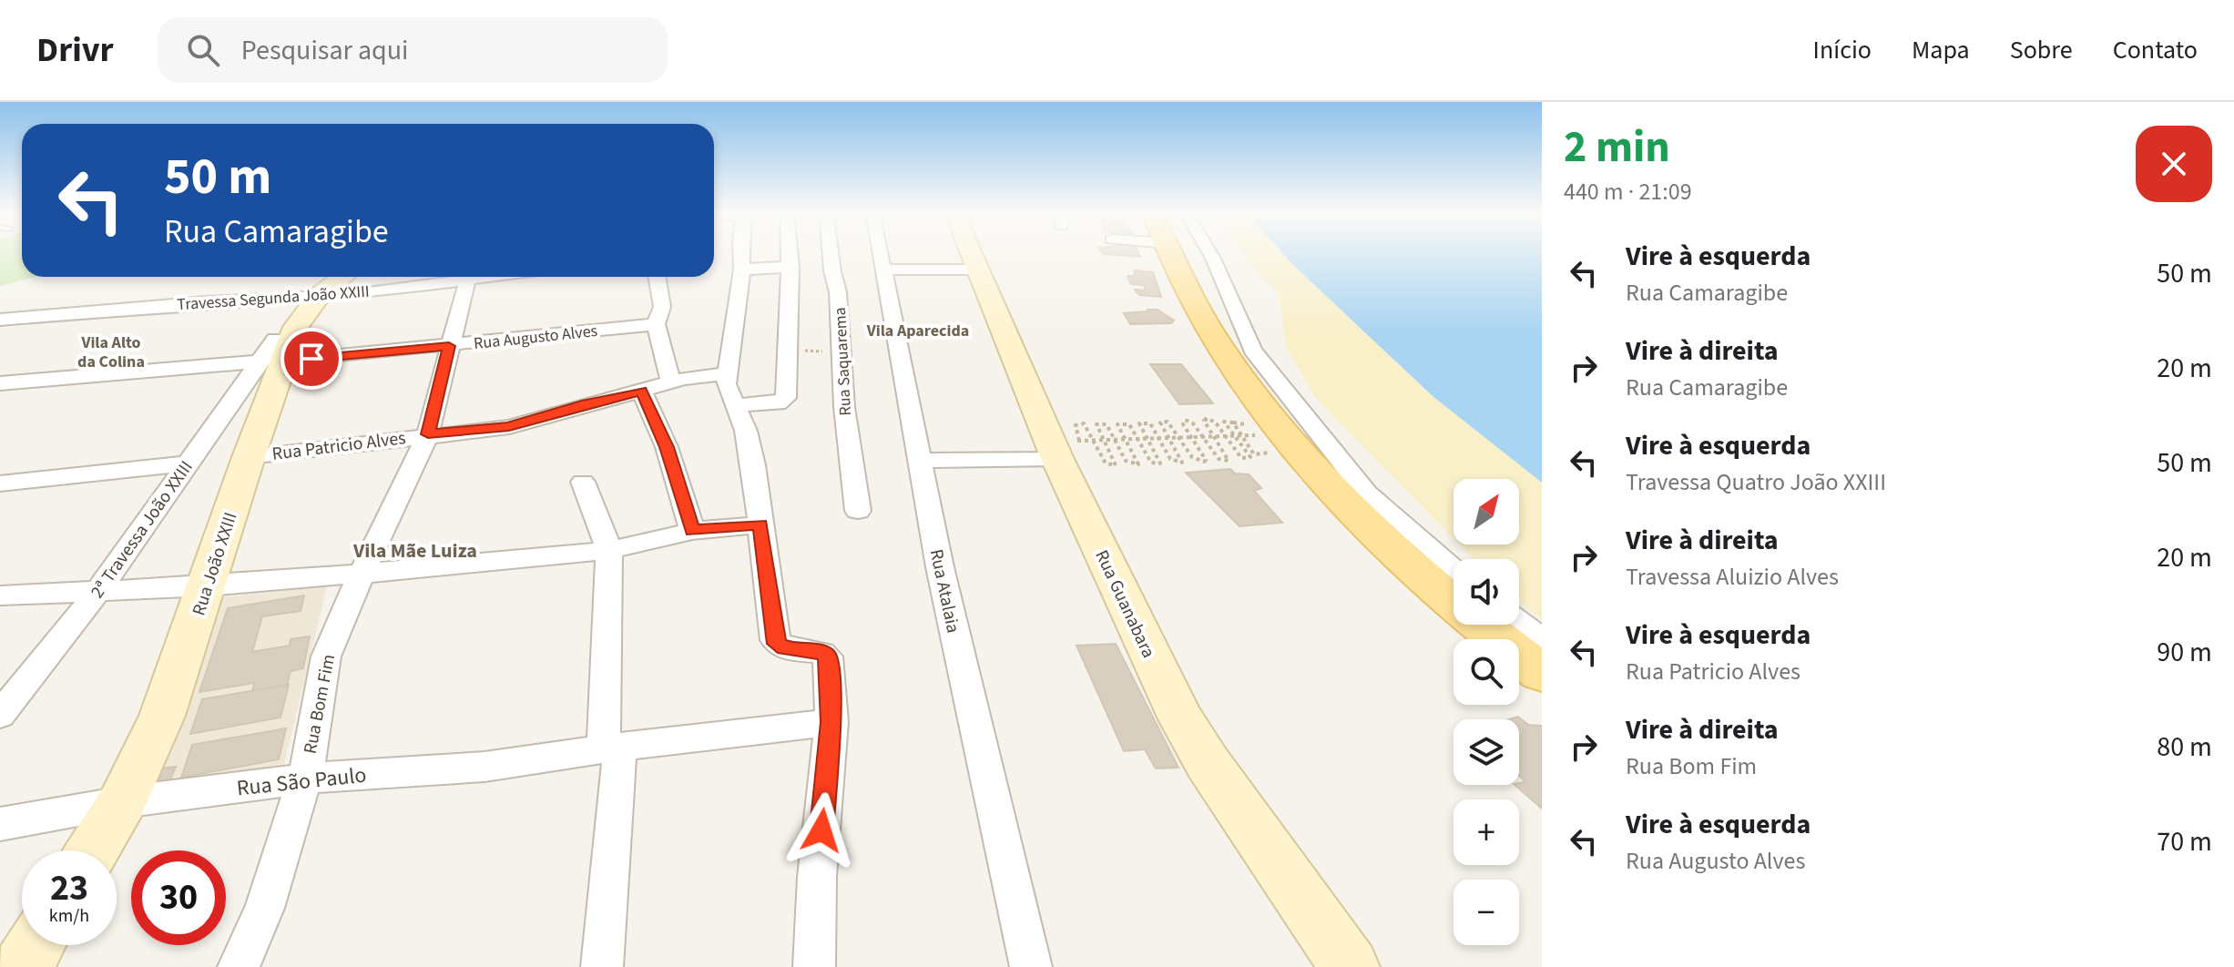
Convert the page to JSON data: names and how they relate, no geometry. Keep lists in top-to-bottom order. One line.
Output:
{"streets":{"street":["Travessa Segunda João XXIII","Rua Augusto Alves","Rua Saquarema","Rua Patricio Alves","2ª Travessa João XXIII","Rua João XXIII","Rua Atalaia","Rua Guanabara","Rua Bom Fim","Rua São Paulo"]},"crossings":[["Travessa Segunda João XXIII","Rua João XXIII"],["Travessa Segunda João XXIII","Rua Bom Fim"],["Rua Augusto Alves","2ª Travessa João XXIII"],["Rua Augusto Alves","Rua João XXIII"],["Rua Augusto Alves","Rua Bom Fim"],["Rua Patricio Alves","Rua João XXIII"],["Rua Patricio Alves","Rua Bom Fim"],["2ª Travessa João XXIII","Rua João XXIII"],["Rua João XXIII","Rua São Paulo"],["Rua Bom Fim","Rua São Paulo"]],"districts":["Vila Aparecida","Vila Alto da Colina","Vila Mãe Luiza"],"north":"top right","page":{"header":"Drivr","search":"Pesquisar aqui","nav":["Início","Mapa","Sobre","Contato"],"heading":["2 min","440 m · 21:09"],"turn":["50 m","Rua Camaragibe"],"list":[{"name":"Vire à esquerda","note":"Rua Camaragibe","value":"50 m"},{"name":"Vire à direita","note":"Rua Camaragibe","value":"20 m"},{"name":"Vire à esquerda","note":"Travessa Quatro João XXIII","value":"50 m"},{"name":"Vire à direita","note":"Travessa Aluizio Alves","value":"20 m"},{"name":"Vire à esquerda","note":"Rua Patricio Alves","value":"90 m"},{"name":"Vire à direita","note":"Rua Bom Fim","value":"80 m"},{"name":"Vire à esquerda","note":"Rua Augusto Alves","value":"70 m"}],"map_buttons":["+","−"],"speed":"23 km/h","limit":"30"}}
